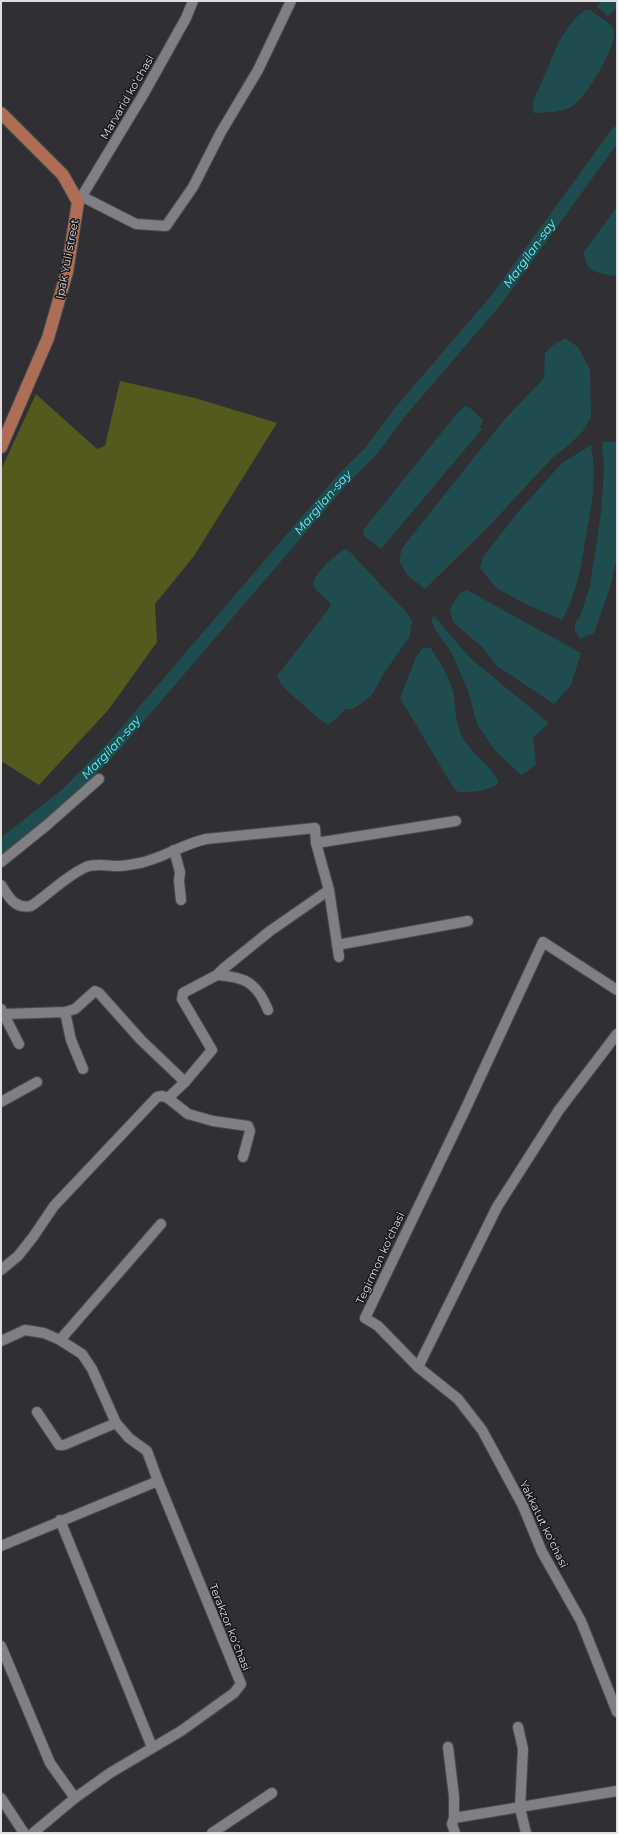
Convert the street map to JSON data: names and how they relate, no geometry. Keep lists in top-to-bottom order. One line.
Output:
{"streets":{"main road":["Ipak Yuli street"],"street":["Marvarid koʻchasi","Tegirmon koʻchasi","Yakkatut koʻchasi","Terakzor koʻchasi"]},"crossings":[["Marvarid koʻchasi","Ipak Yuli street"],["Tegirmon koʻchasi","Yakkatut koʻchasi"]],"water":["Margilan-say"]}
